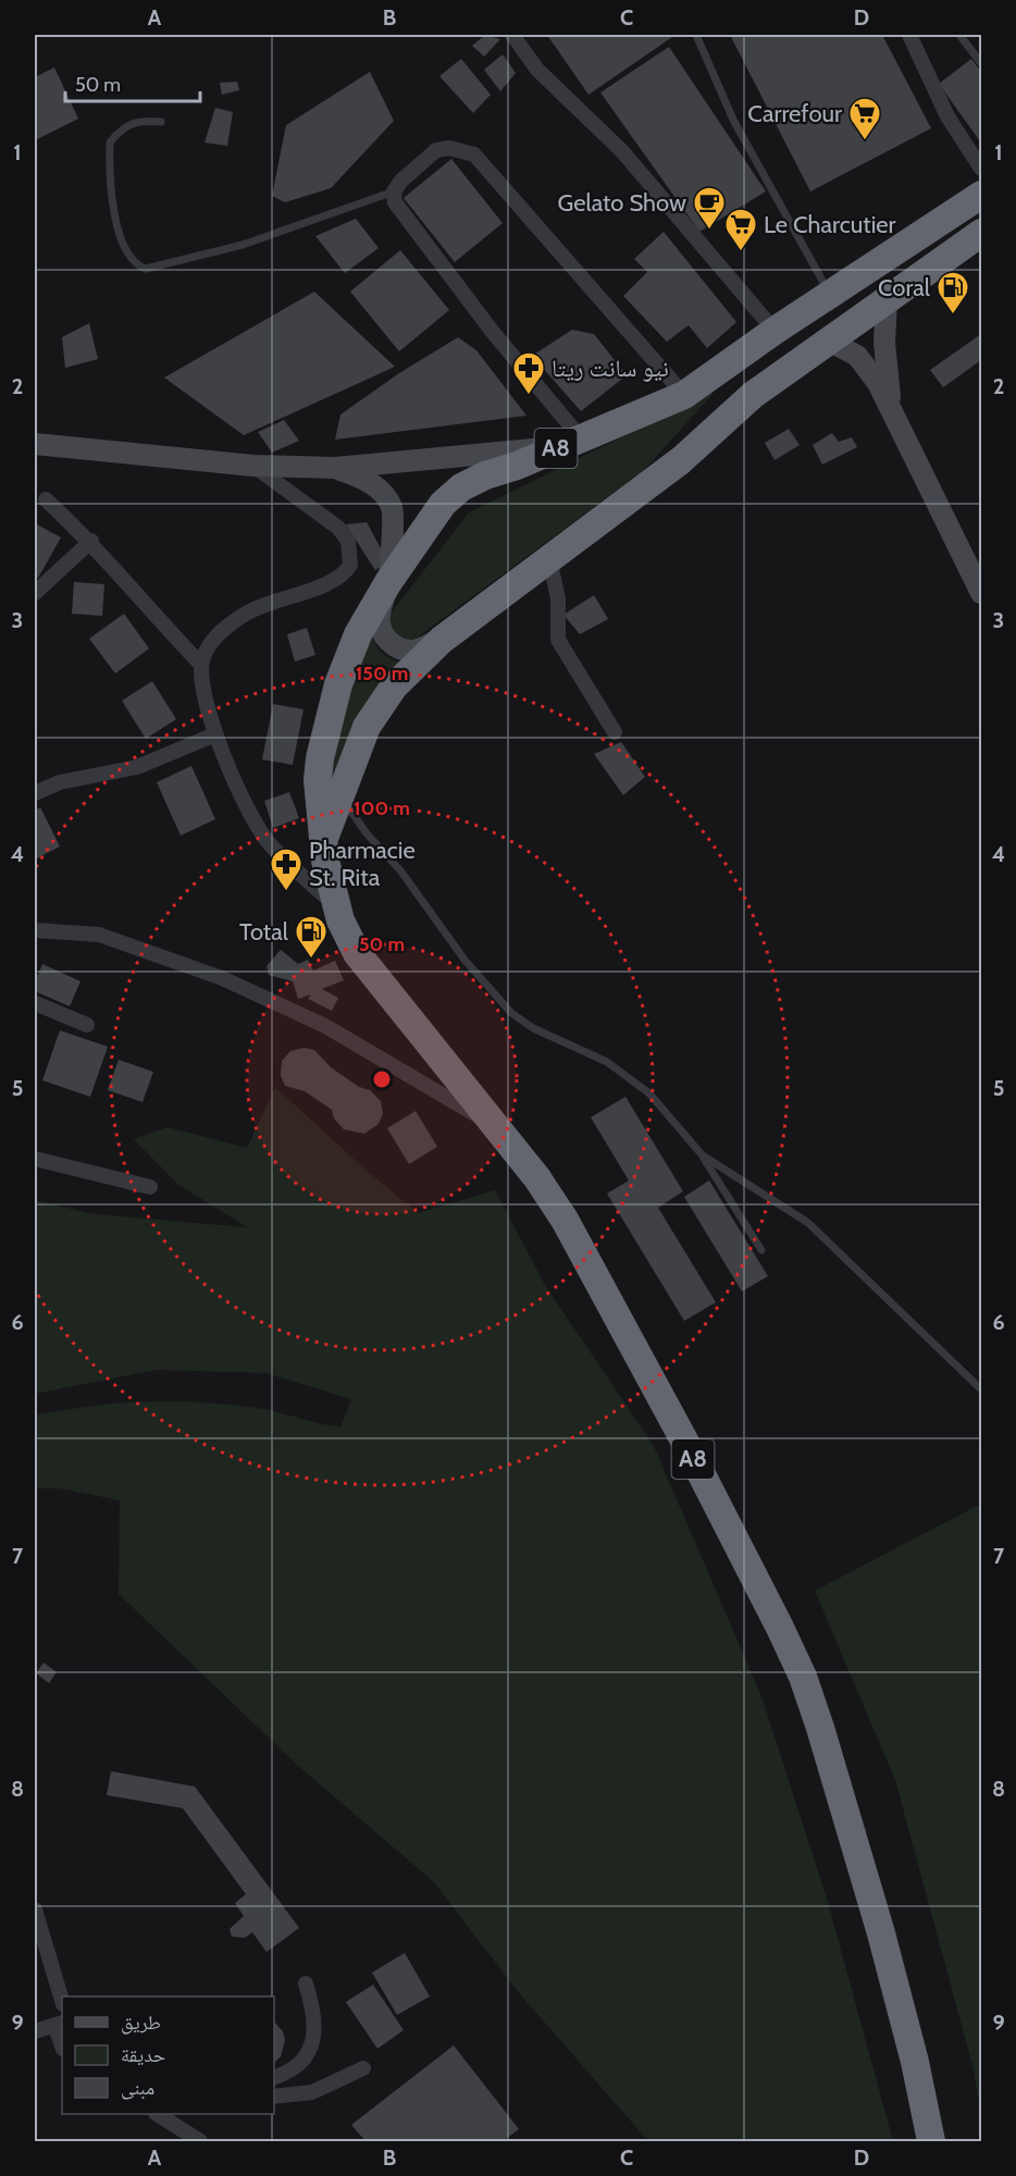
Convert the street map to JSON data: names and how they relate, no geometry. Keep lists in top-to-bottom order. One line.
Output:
{"streets":{"highway":["A8"]},"places":{"supermarket":["Carrefour","Le Charcutier"],"cafe":["Gelato Show"],"fuel station":["Coral","Total"],"pharmacy":["نيو سانت ريتا","Pharmacie St. Rita"]},"legend":["طريق","حديقة","مبنى"],"scale_bar":"50 m","grid":{"columns":["A","B","C","D"],"rows":["1","2","3","4","5","6","7","8","9"]},"rings":["150 m","100 m","50 m"]}
